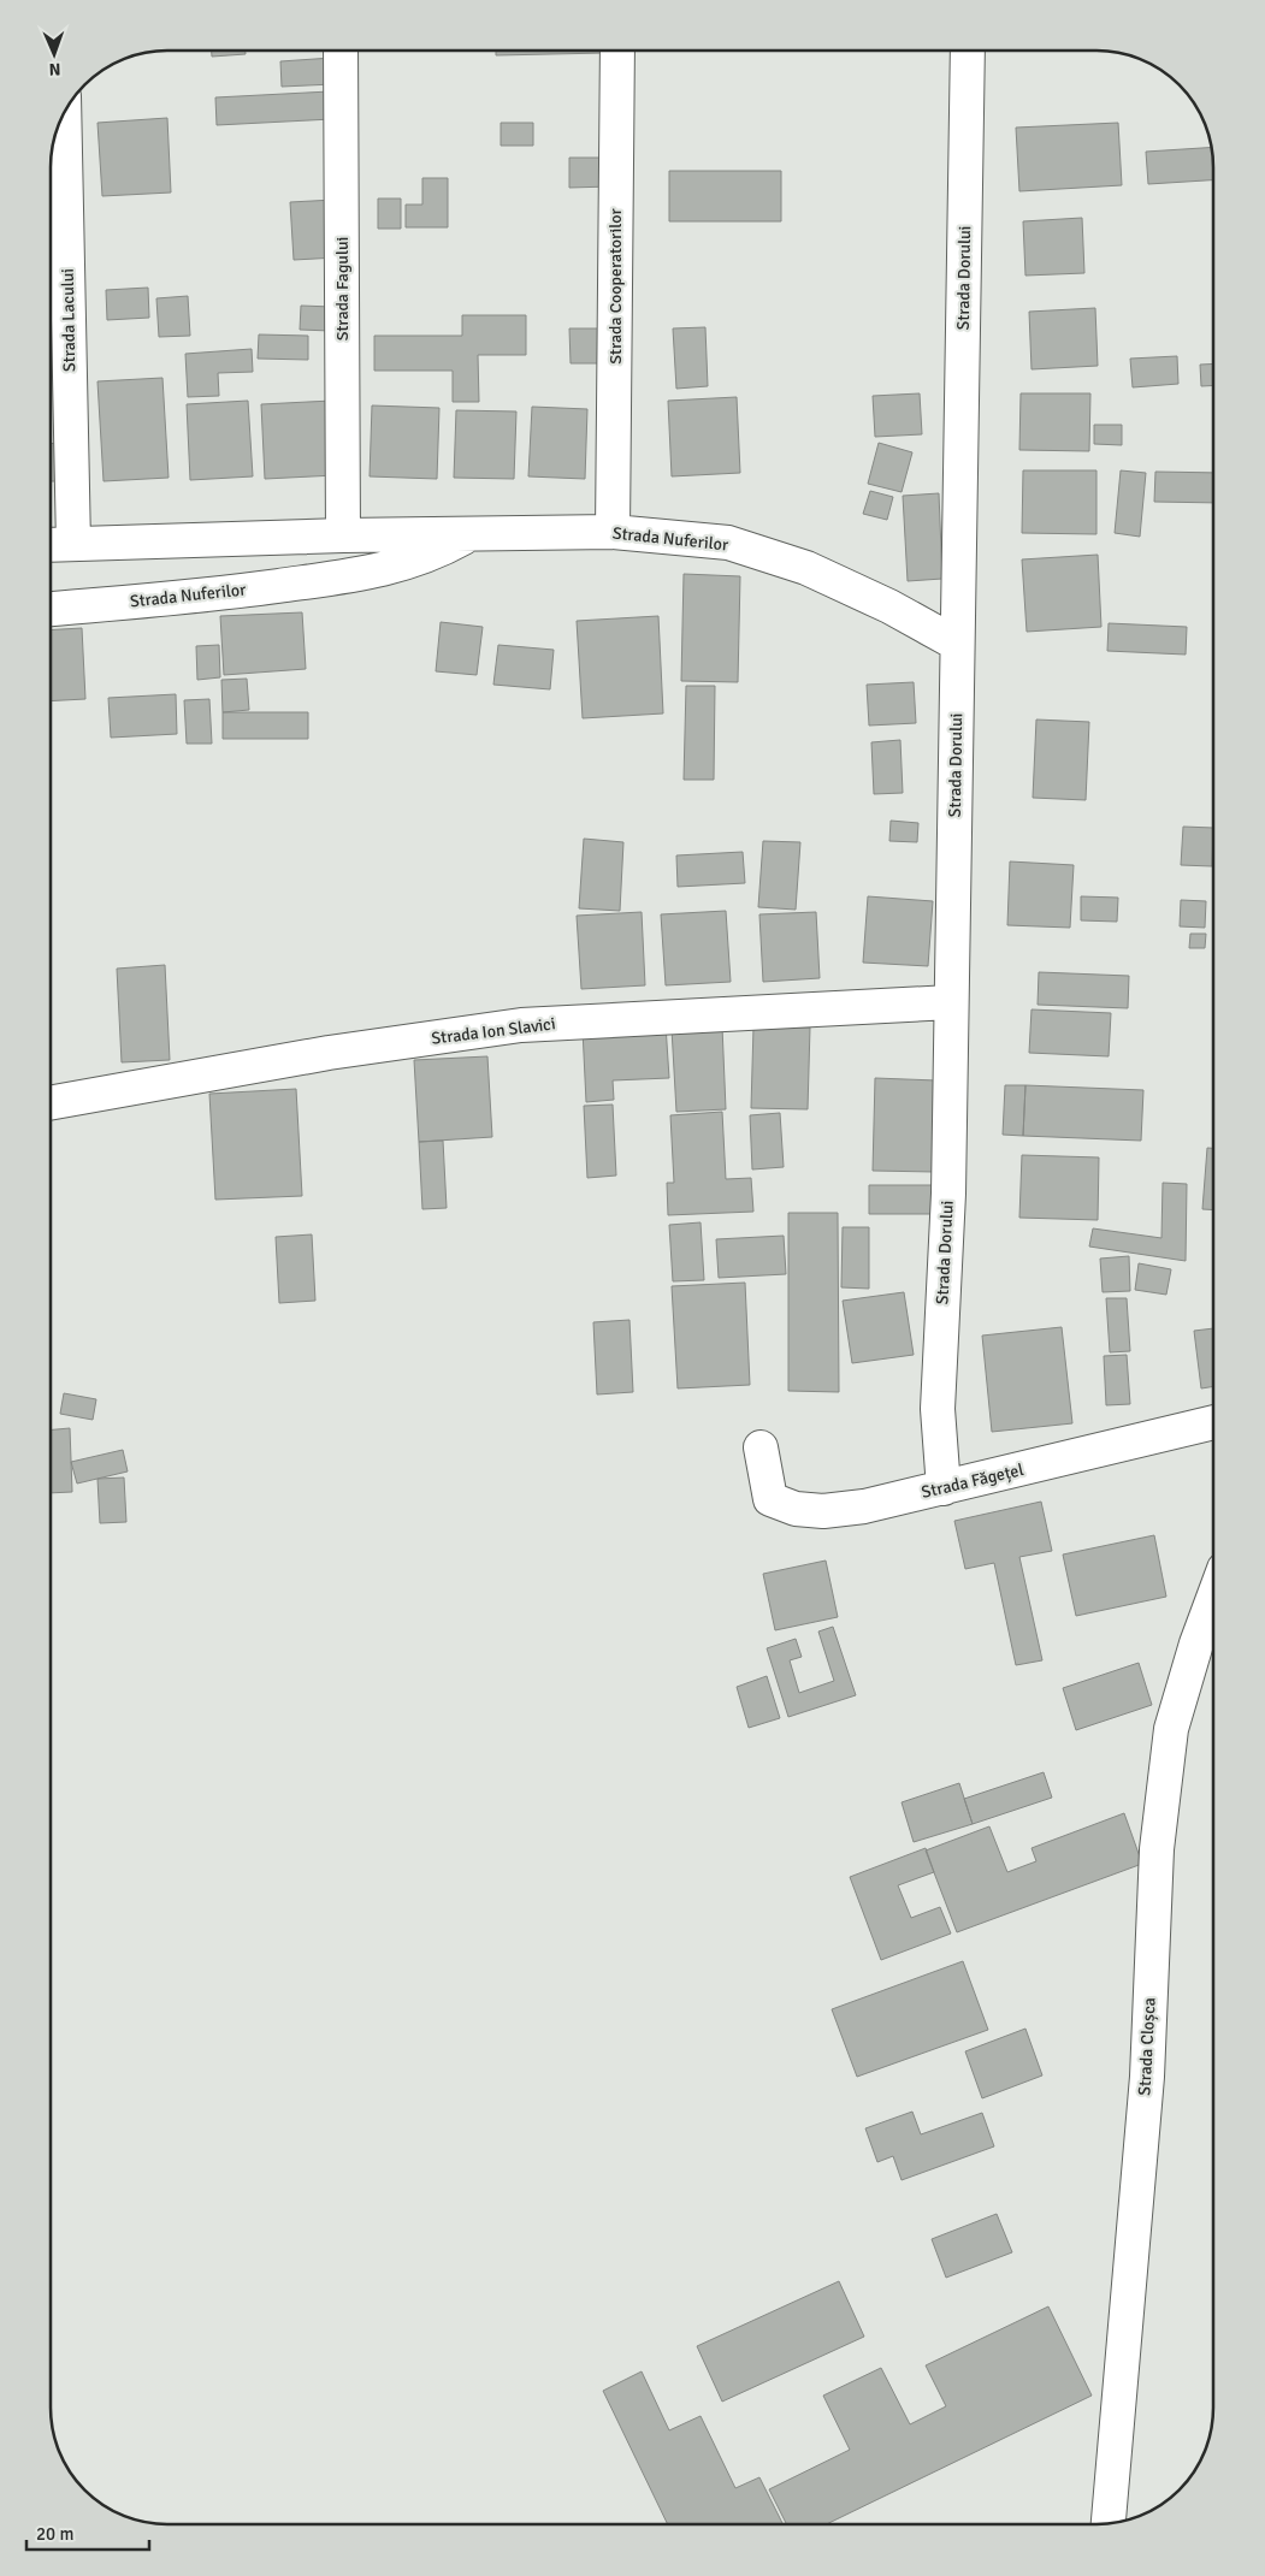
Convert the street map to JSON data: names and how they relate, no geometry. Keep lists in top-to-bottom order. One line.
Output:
{"streets":{"street":["Strada Dorului","Strada Cooperatorilor","Strada Fagului","Strada Lacului","Strada Nuferilor","Strada Ion Slavici","Strada Făgețel","Strada Cloșca"]},"crossings":[["Strada Dorului","Strada Nuferilor"],["Strada Dorului","Strada Ion Slavici"],["Strada Dorului","Strada Făgețel"],["Strada Cooperatorilor","Strada Nuferilor"],["Strada Fagului","Strada Nuferilor"],["Strada Lacului","Strada Nuferilor"]],"scale_bar":"20 m","north":"bottom"}
